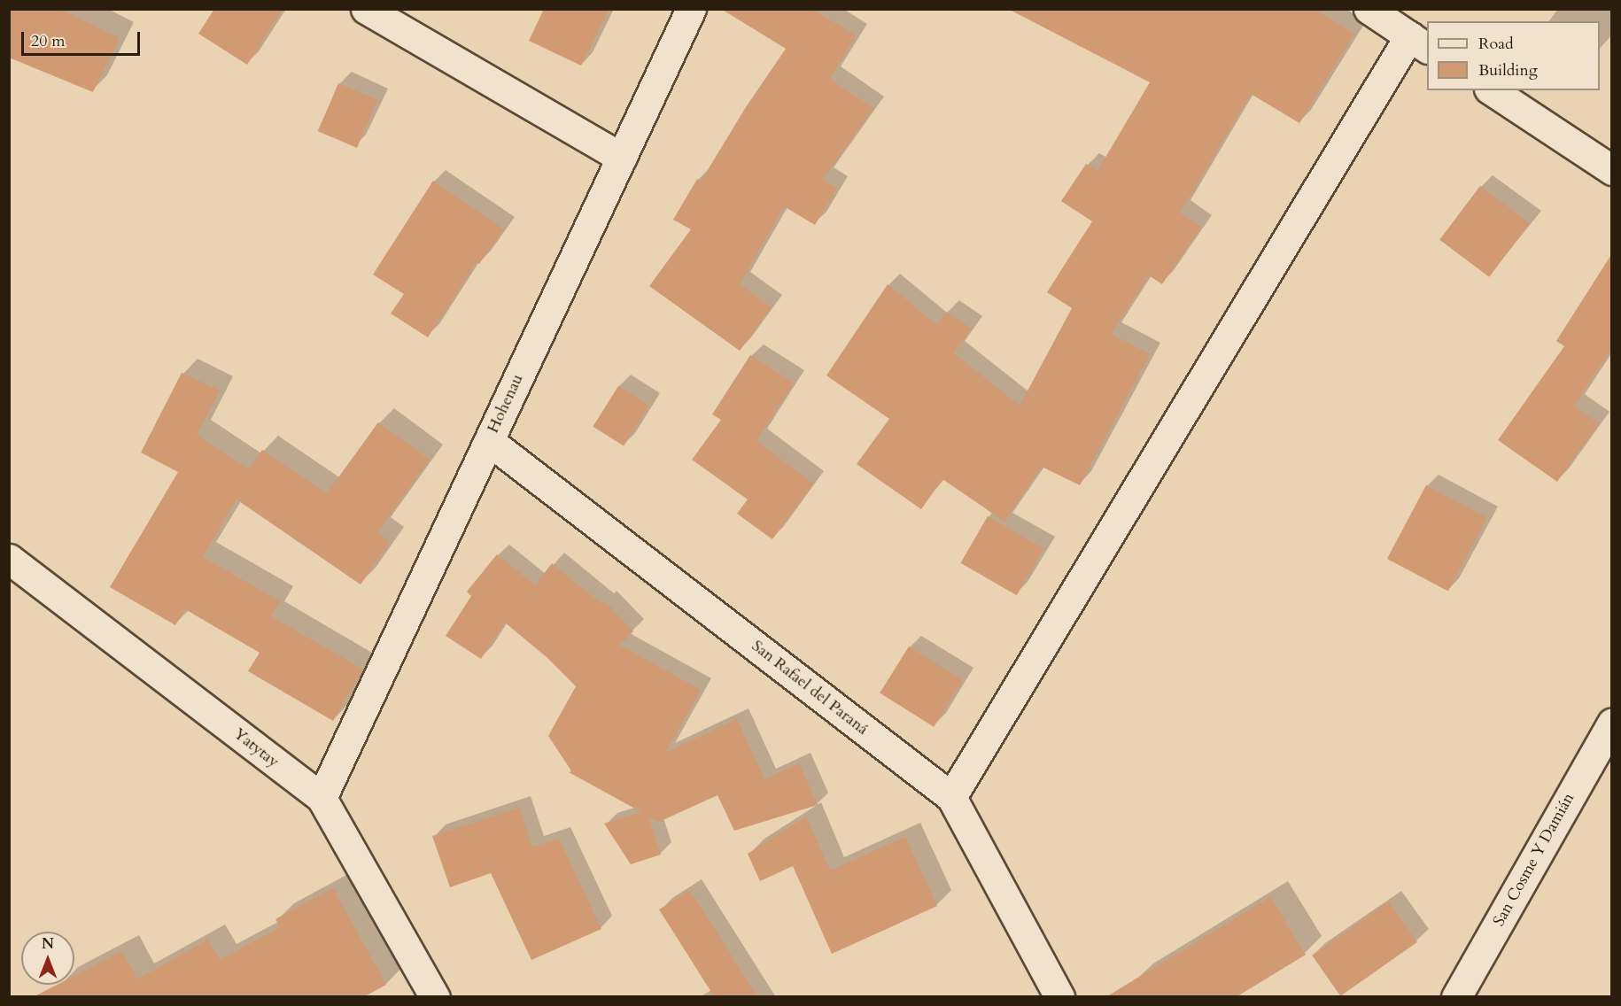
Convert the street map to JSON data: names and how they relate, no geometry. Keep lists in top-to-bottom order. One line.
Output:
{"streets":{"street":["Hohenau","San Rafael del Paraná","Yatytay","San Cosme Y Damián"]},"crossings":[["Hohenau","San Rafael del Paraná"],["Hohenau","Yatytay"]],"legend":["Road","Building"],"scale_bar":"20 m","north":"top"}
